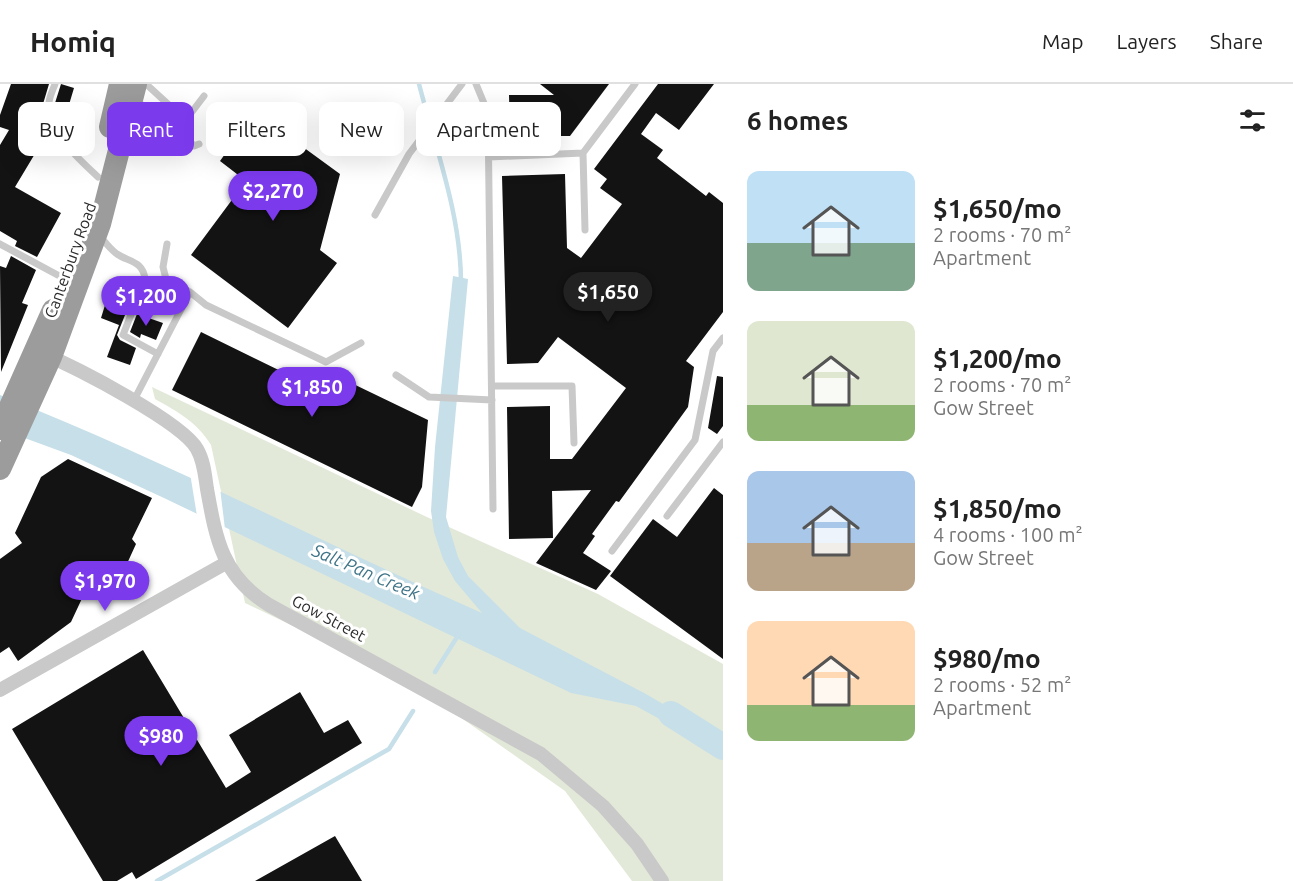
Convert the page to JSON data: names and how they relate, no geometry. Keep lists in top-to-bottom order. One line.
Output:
{"streets":{"highway":["Canterbury Road"],"street":["Gow Street"]},"crossings":[["Canterbury Road","Gow Street"]],"water":["Salt Pan Creek"],"page":{"header":"Homiq","nav":["Map","Layers","Share"],"heading":"6 homes","chip":["Buy","Rent","Filters","New","Apartment"],"list":[{"name":"$1,650/mo","note":"2 rooms · 70 m² · Apartment"},{"name":"$1,200/mo","note":"2 rooms · 70 m² · Gow Street"},{"name":"$1,850/mo","note":"4 rooms · 100 m² · Gow Street"},{"name":"$980/mo","note":"2 rooms · 52 m² · Apartment"}],"price":["$2,270","$1,650","$1,200","$1,850","$1,970","$980"]}}
